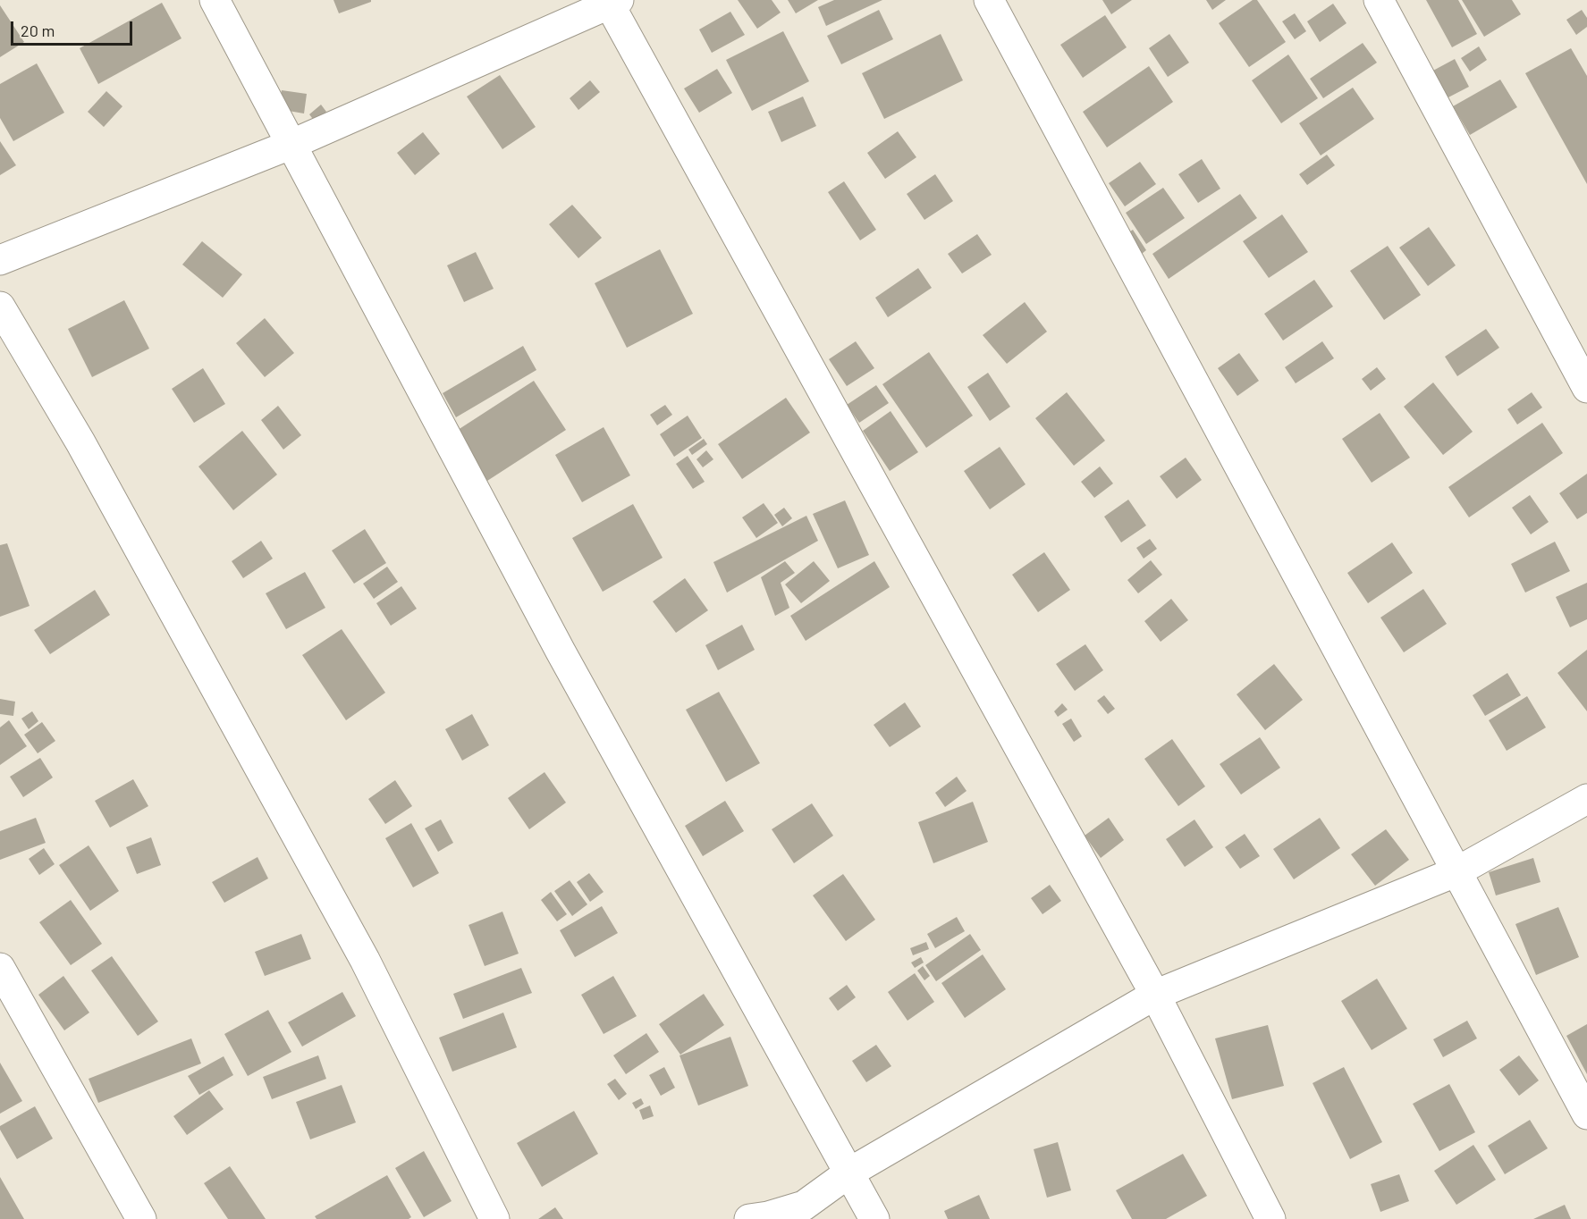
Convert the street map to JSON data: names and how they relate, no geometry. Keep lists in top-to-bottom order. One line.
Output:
{"scale_bar":"20 m"}
